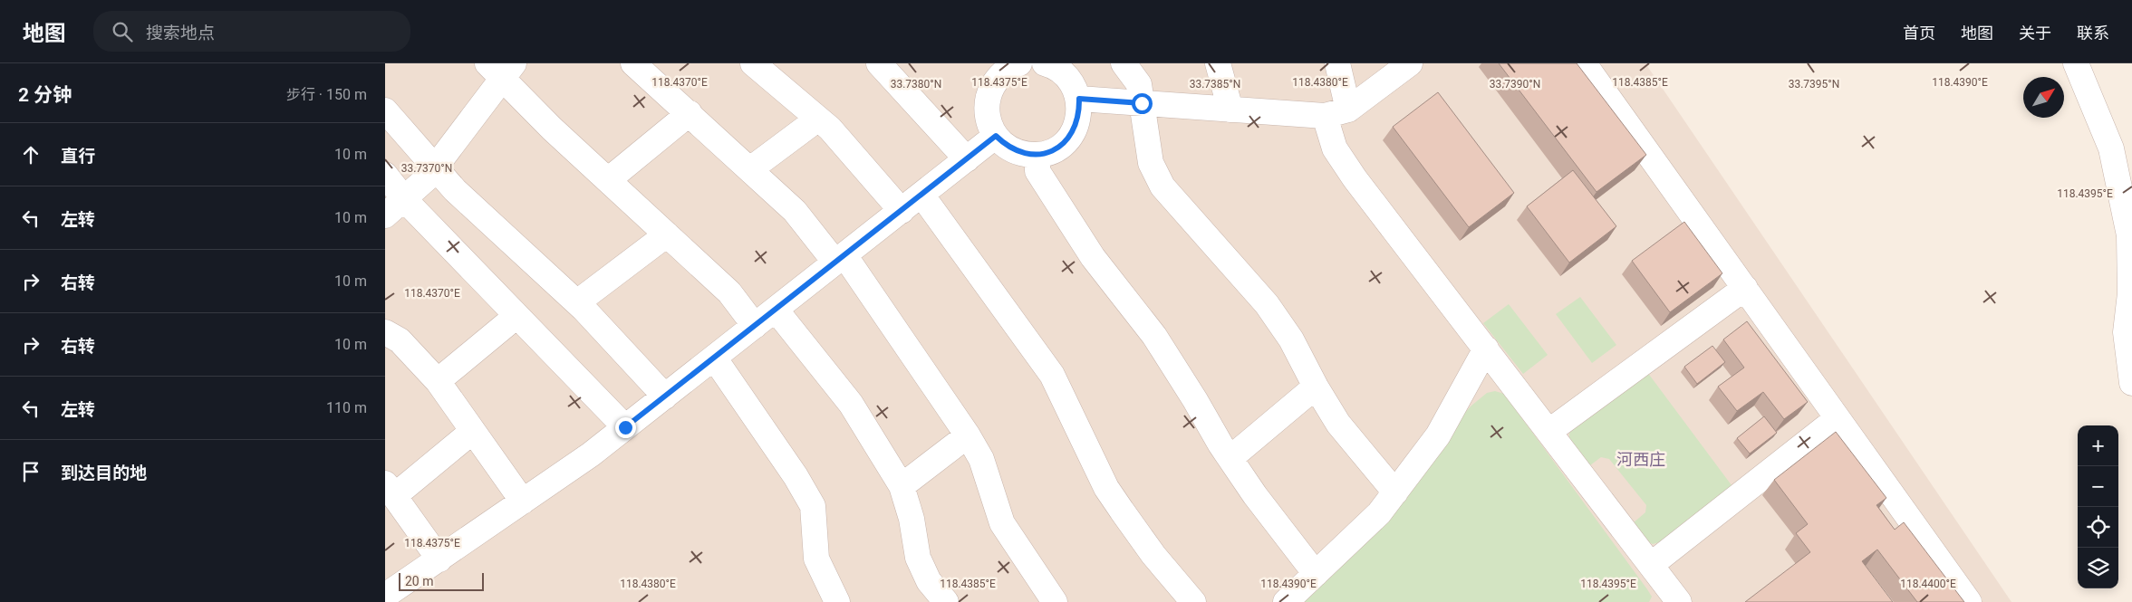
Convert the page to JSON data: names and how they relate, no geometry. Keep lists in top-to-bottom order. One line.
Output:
{"districts":["河西庄"],"scale_bar":"20 m","north":"top right","page":{"header":"地图","search":"搜索地点","nav":["首页","地图","关于","联系"],"heading":["2 分钟","步行 · 150 m"],"list":[["直行","10 m"],["左转","10 m"],["右转","10 m"],["右转","10 m"],["左转","110 m"],"到达目的地"],"map_buttons":["+","−"],"scale":"20 m"},"coordinates":["118.4370°E","118.4375°E","118.4380°E","118.4385°E","118.4390°E","33.7380°N","33.7385°N","33.7390°N","33.7395°N","33.7370°N","118.4395°E","118.4400°E"]}
